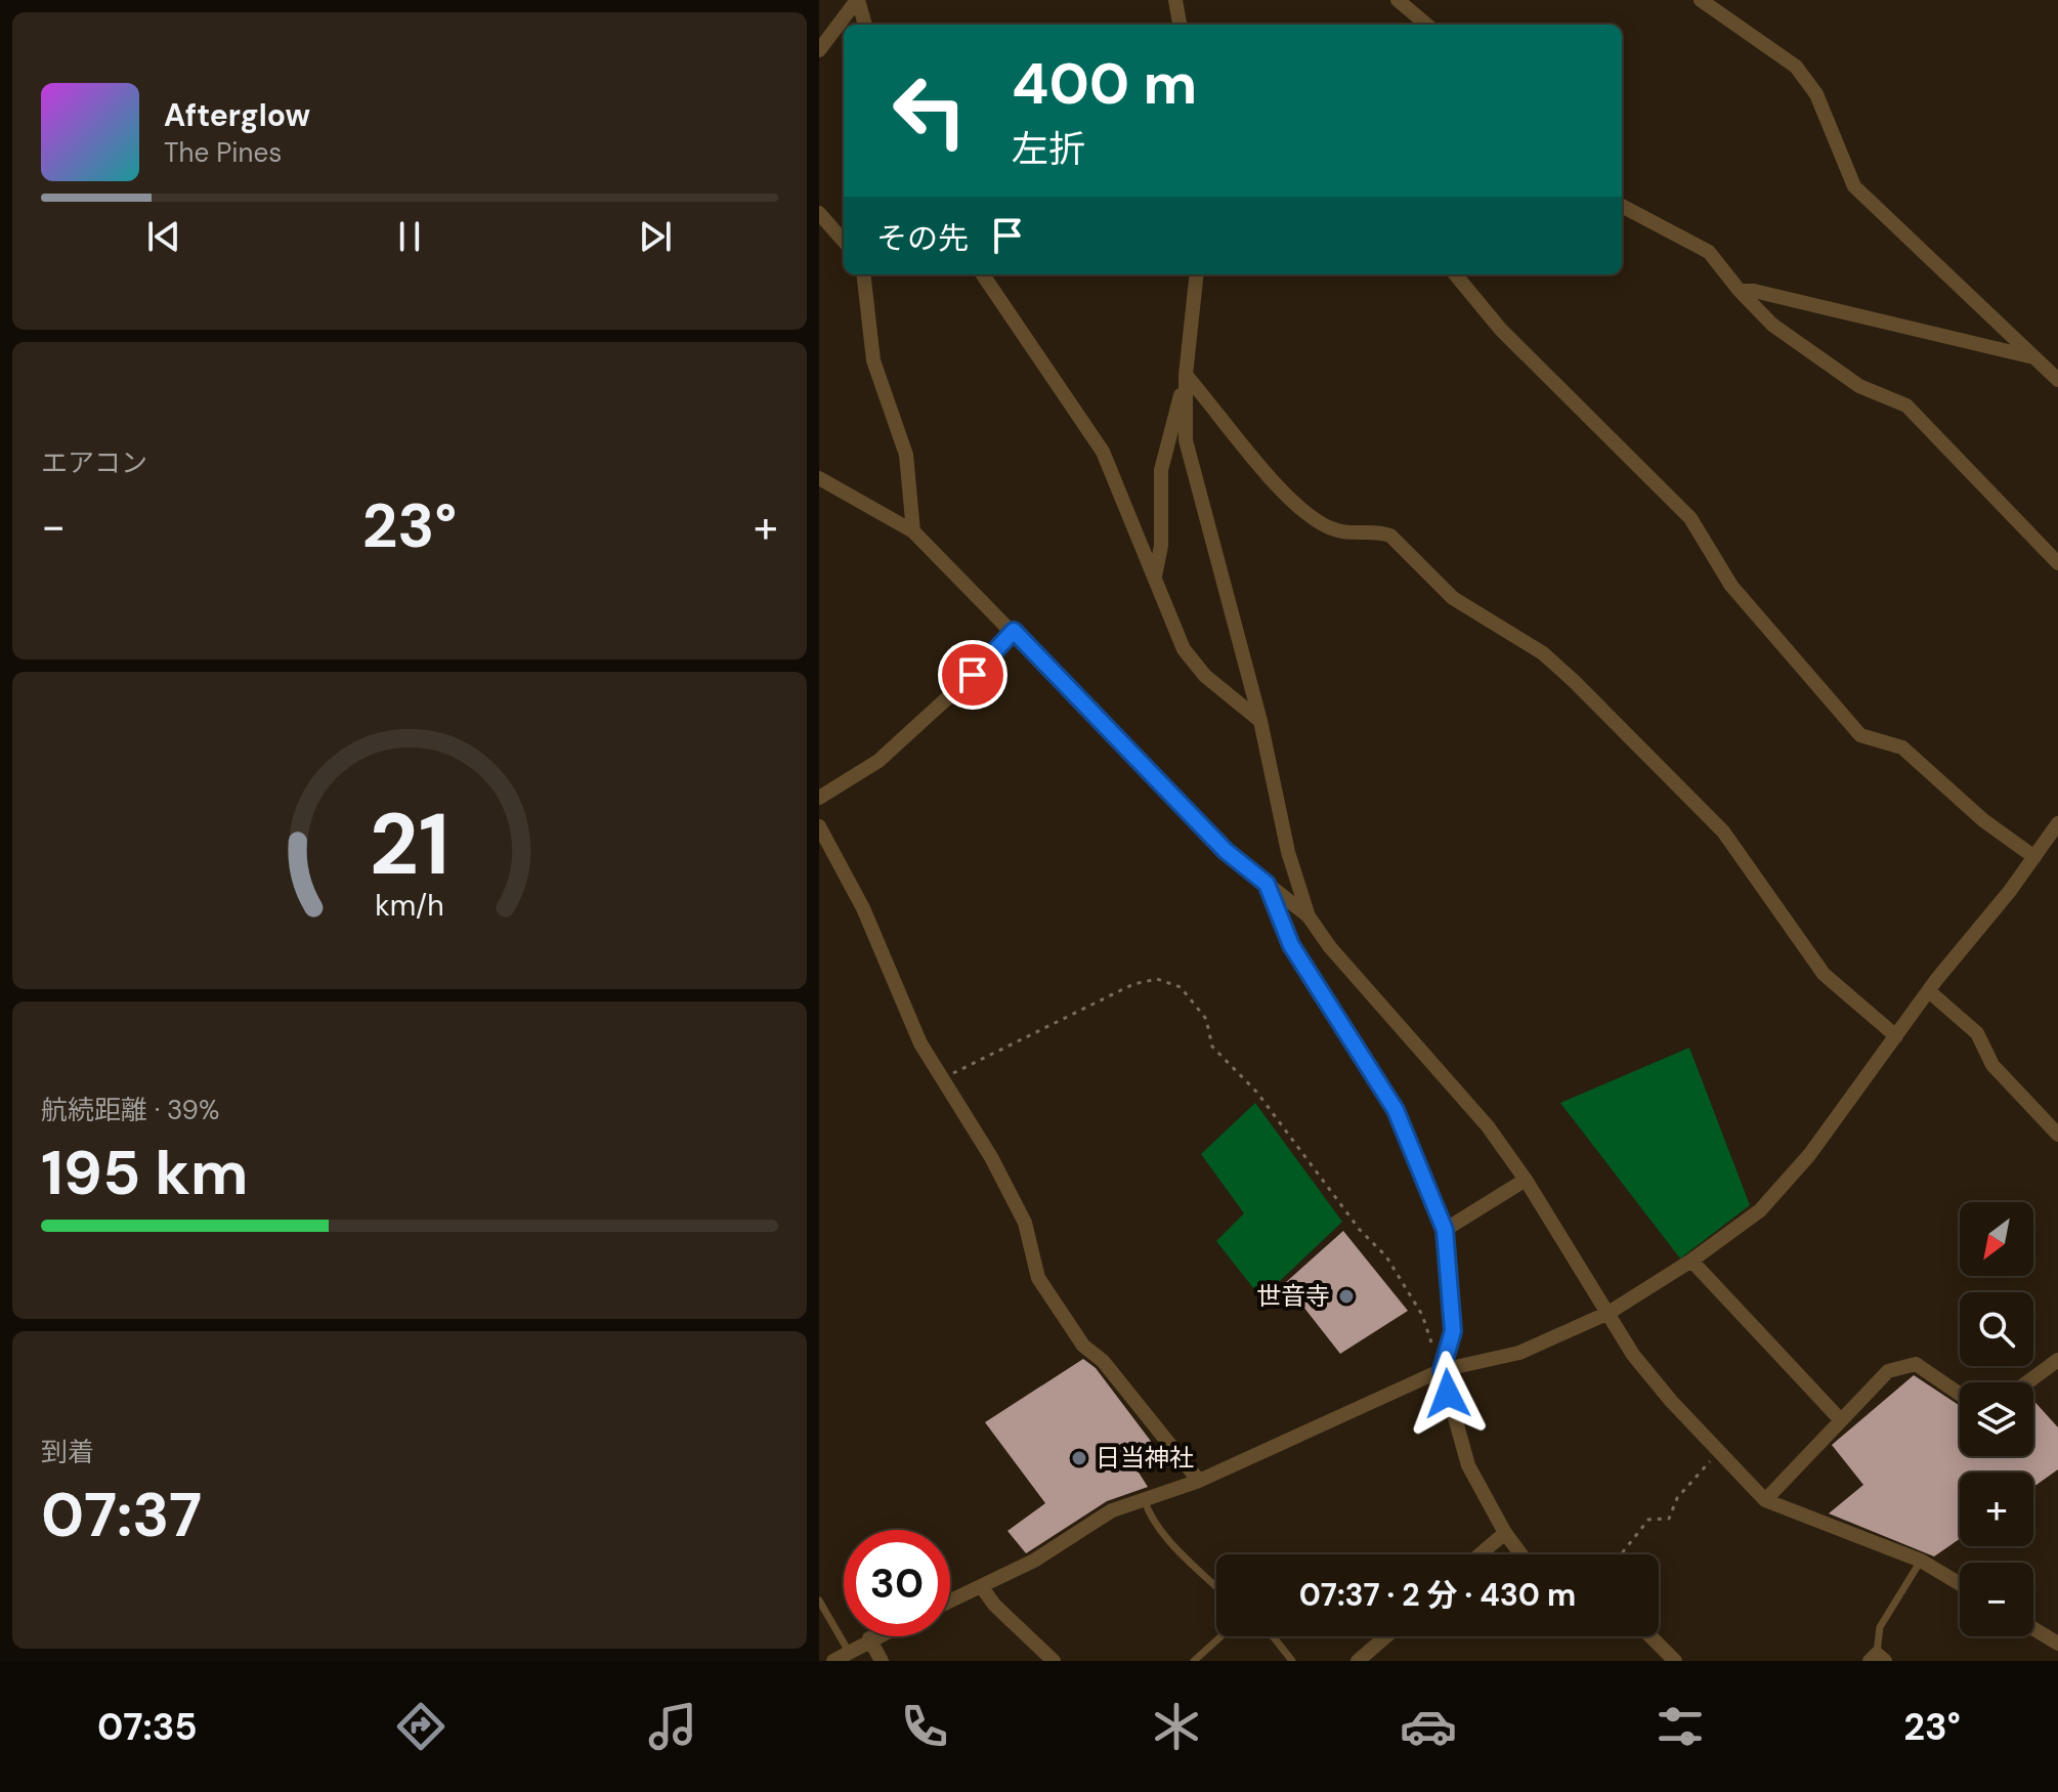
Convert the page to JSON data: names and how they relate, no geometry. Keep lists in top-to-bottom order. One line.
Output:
{"places":["世音寺","日当神社"],"north":"bottom left","page":{"turn":["400 m","左折"],"song":["Afterglow","The Pines"],"then":"その先","tile":["エアコン",["航続距離 · 39%","195 km"],["到着","07:37"]],"heat":["−","23°","+"],"map_buttons":["+","−"],"limit":"30","trip":"07:37 · 2 分 · 430 m","tabs":["07:35","23°"],"gauge":["21","km/h"]}}
